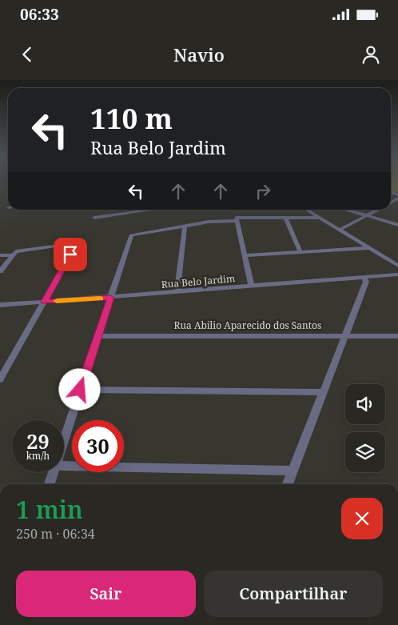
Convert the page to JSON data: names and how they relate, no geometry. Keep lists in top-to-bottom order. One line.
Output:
{"streets":{"street":["Rua Belo Jardim","Rua Abilio Aparecido dos Santos"]},"page":{"status":"06:33","header":"Navio","turn":["110 m","Rua Belo Jardim"],"speed":"29 km/h","limit":"30","heading":["1 min","250 m · 06:34"],"buttons":["Sair","Compartilhar"]}}
